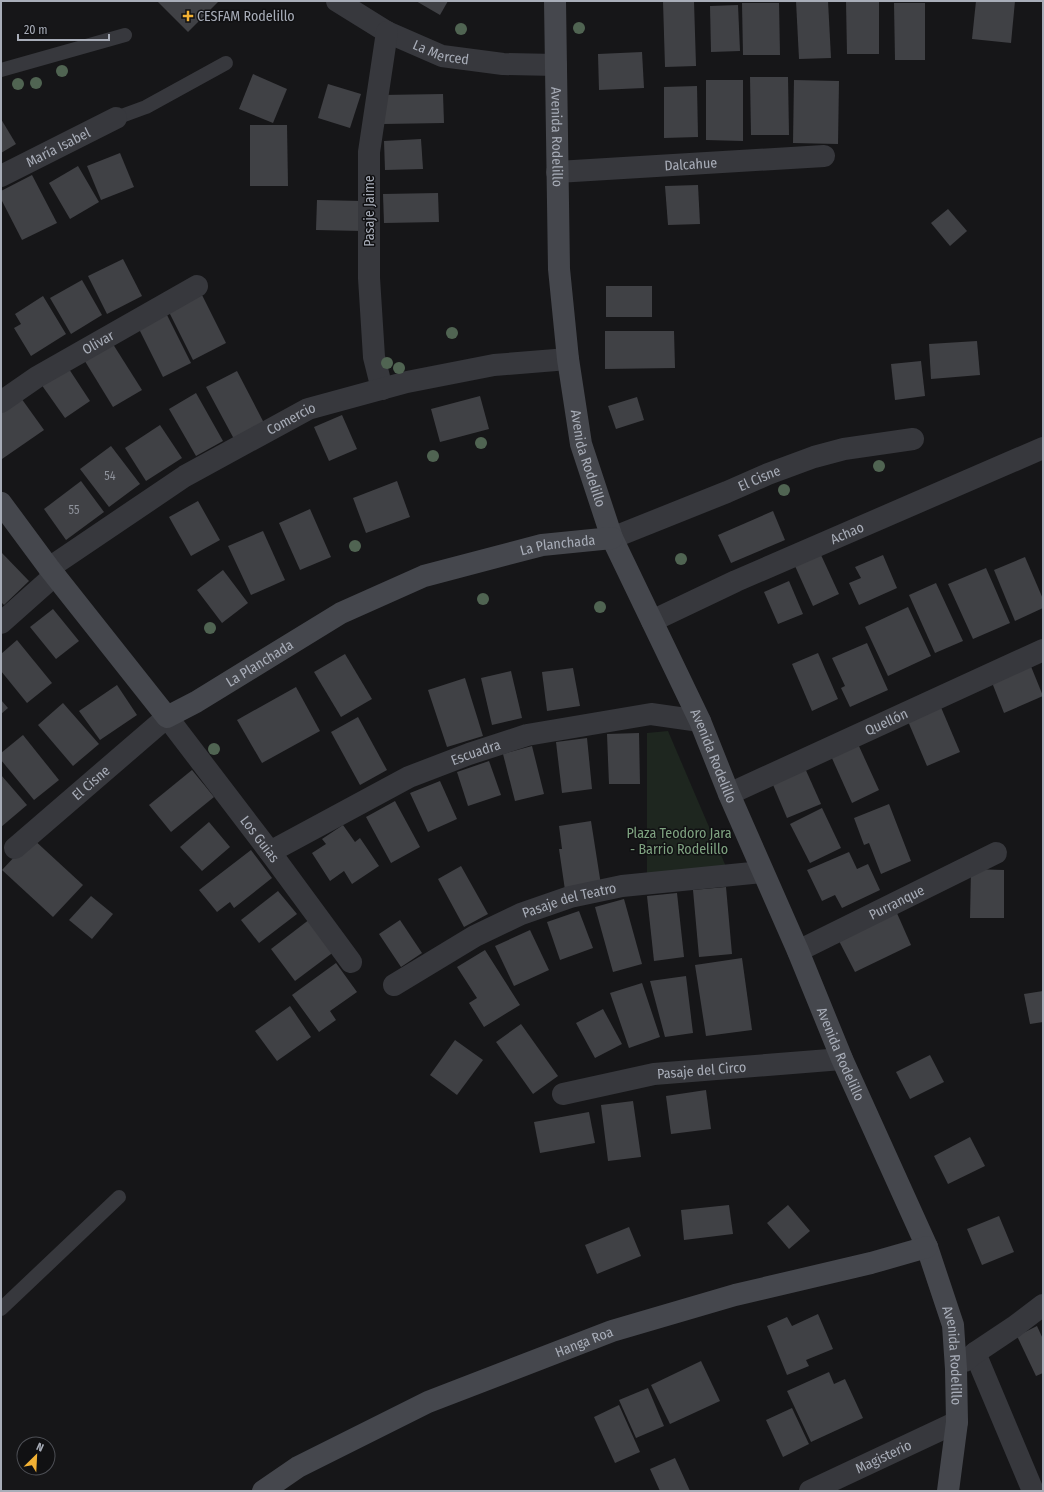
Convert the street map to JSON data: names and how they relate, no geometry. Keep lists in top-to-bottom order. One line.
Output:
{"streets":{"street":["La Merced","Avenida Rodelillo","María Isabel","Dalcahue","Pasaje Jaime","Olivar","Comercio","El Cisne","Achao","La Planchada","Quellón","Escuadra","Los Guias","Pasaje del Teatro","Purranque","Pasaje del Circo","Hanga Roa","Magisterio"]},"crossings":[["La Merced","Avenida Rodelillo"],["La Merced","Pasaje Jaime"],["Avenida Rodelillo","Dalcahue"],["Avenida Rodelillo","Comercio"],["Avenida Rodelillo","El Cisne"],["Avenida Rodelillo","Achao"],["Avenida Rodelillo","La Planchada"],["Avenida Rodelillo","Quellón"],["Avenida Rodelillo","Escuadra"],["Avenida Rodelillo","Pasaje del Teatro"],["Avenida Rodelillo","Purranque"],["Avenida Rodelillo","Pasaje del Circo"],["Avenida Rodelillo","Hanga Roa"],["Avenida Rodelillo","Magisterio"],["Pasaje Jaime","Comercio"],["El Cisne","La Planchada"],["El Cisne","Los Guias"],["La Planchada","Los Guias"],["Escuadra","Los Guias"]],"parks":["Plaza Teodoro Jara - Barrio Rodelillo"],"places":{"health":["CESFAM Rodelillo"]},"house_numbers":["54","55"],"scale_bar":"20 m","north":"top right"}
